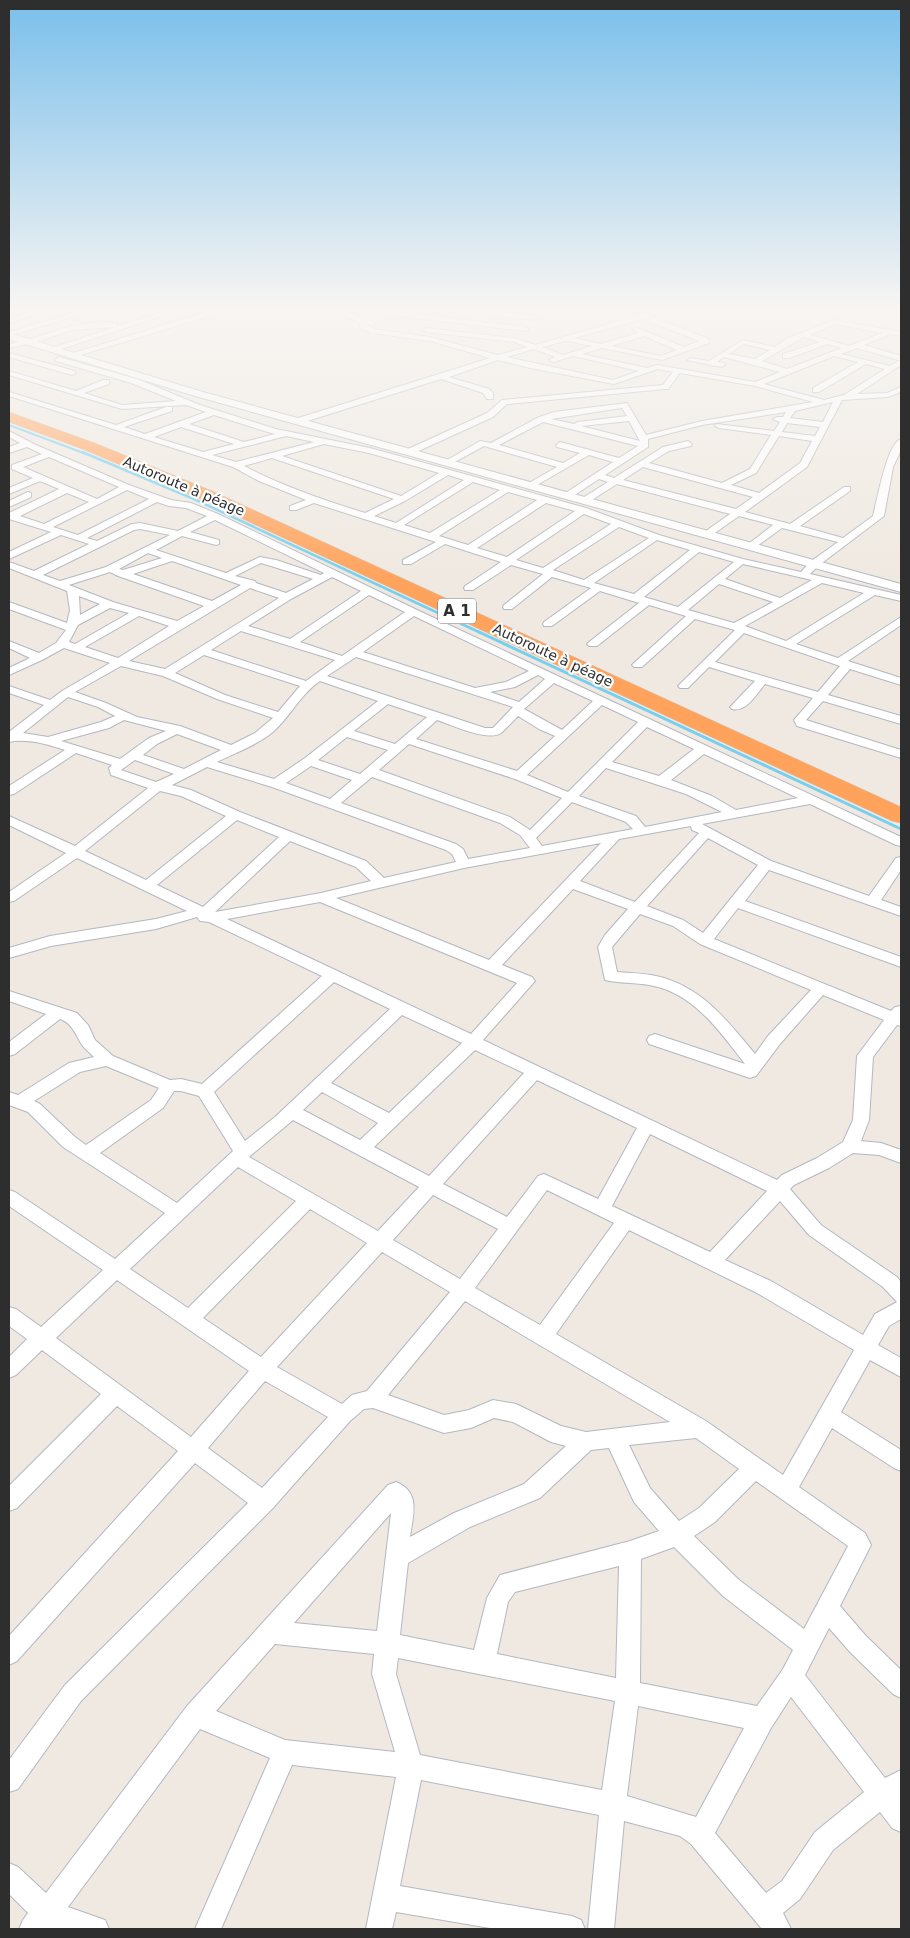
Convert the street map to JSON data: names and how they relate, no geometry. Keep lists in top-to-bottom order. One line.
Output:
{"streets":{"highway":["Autoroute à péage","A 1"]}}
